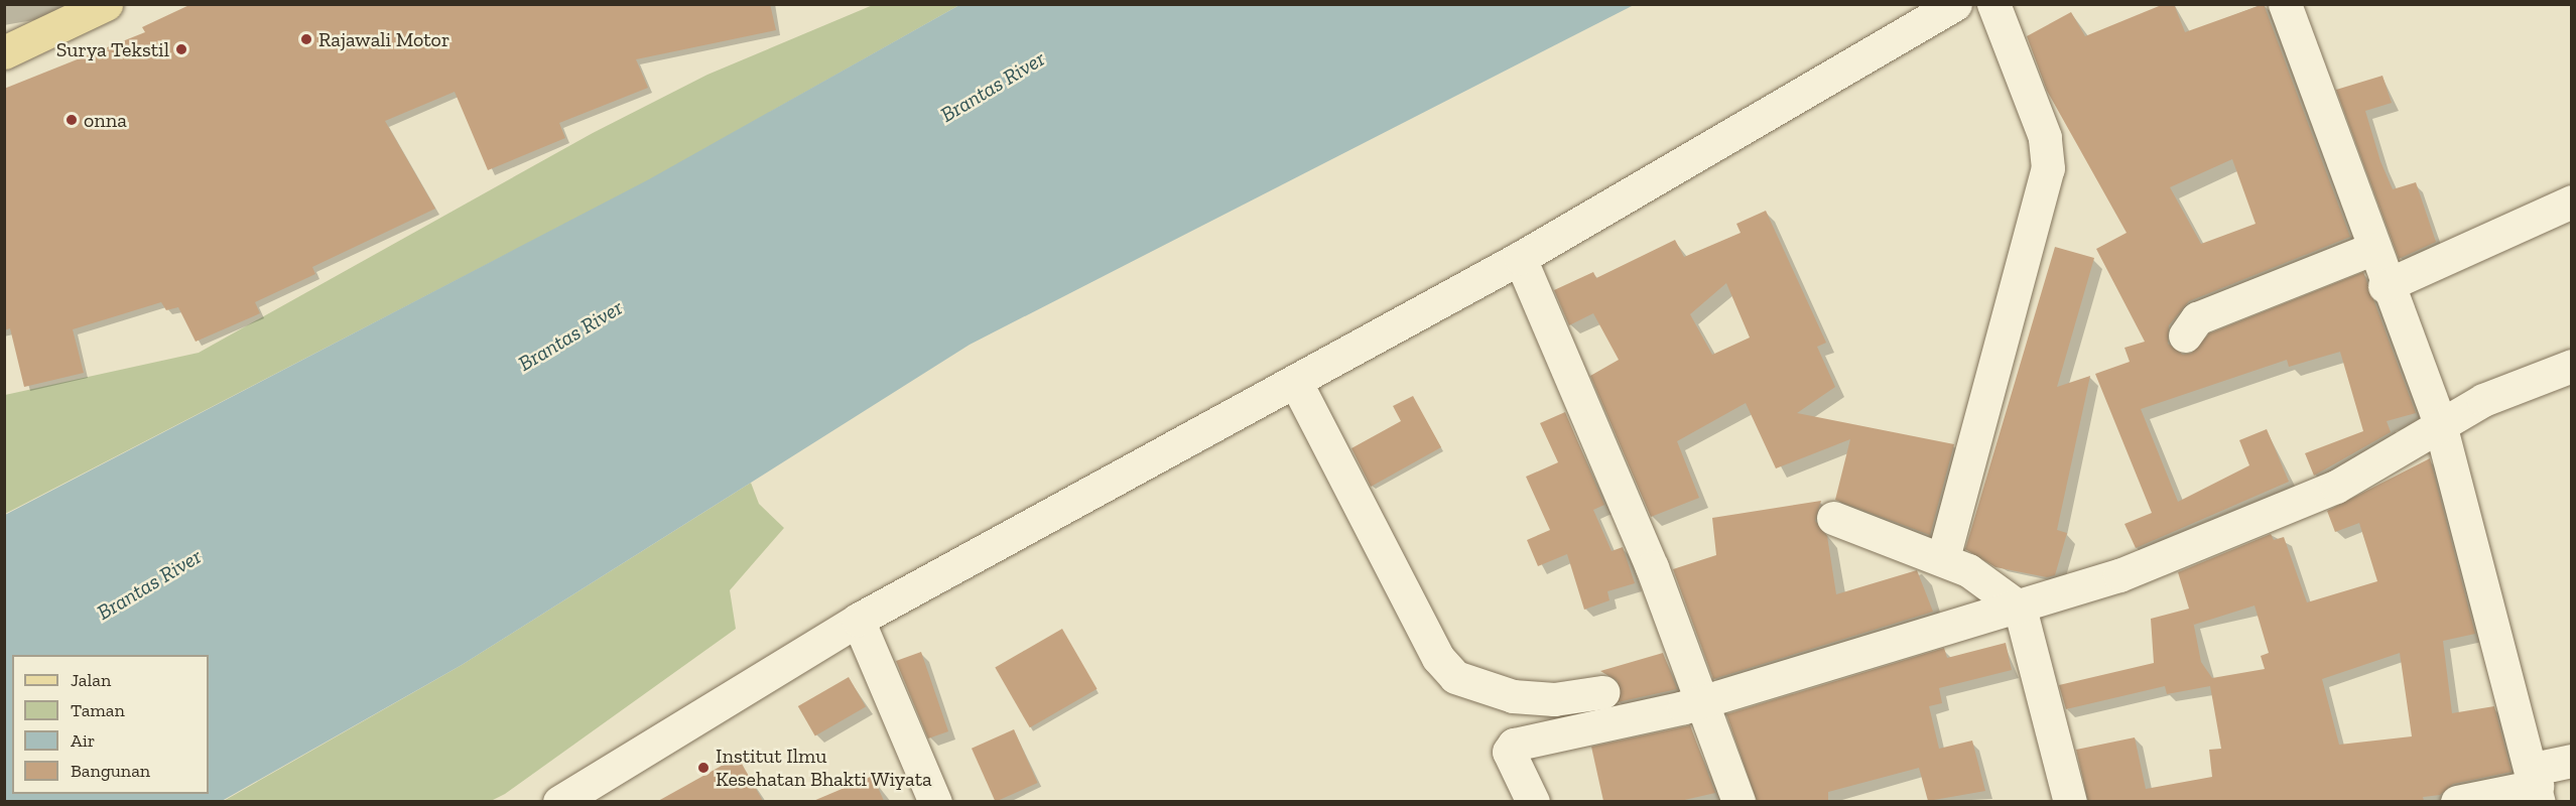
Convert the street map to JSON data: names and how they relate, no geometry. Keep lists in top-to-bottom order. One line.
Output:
{"water":["Brantas River"],"places":["Rajawali Motor","Surya Tekstil","onna","Institut Ilmu Kesehatan Bhakti Wiyata"],"legend":["Jalan","Taman","Air","Bangunan"]}
